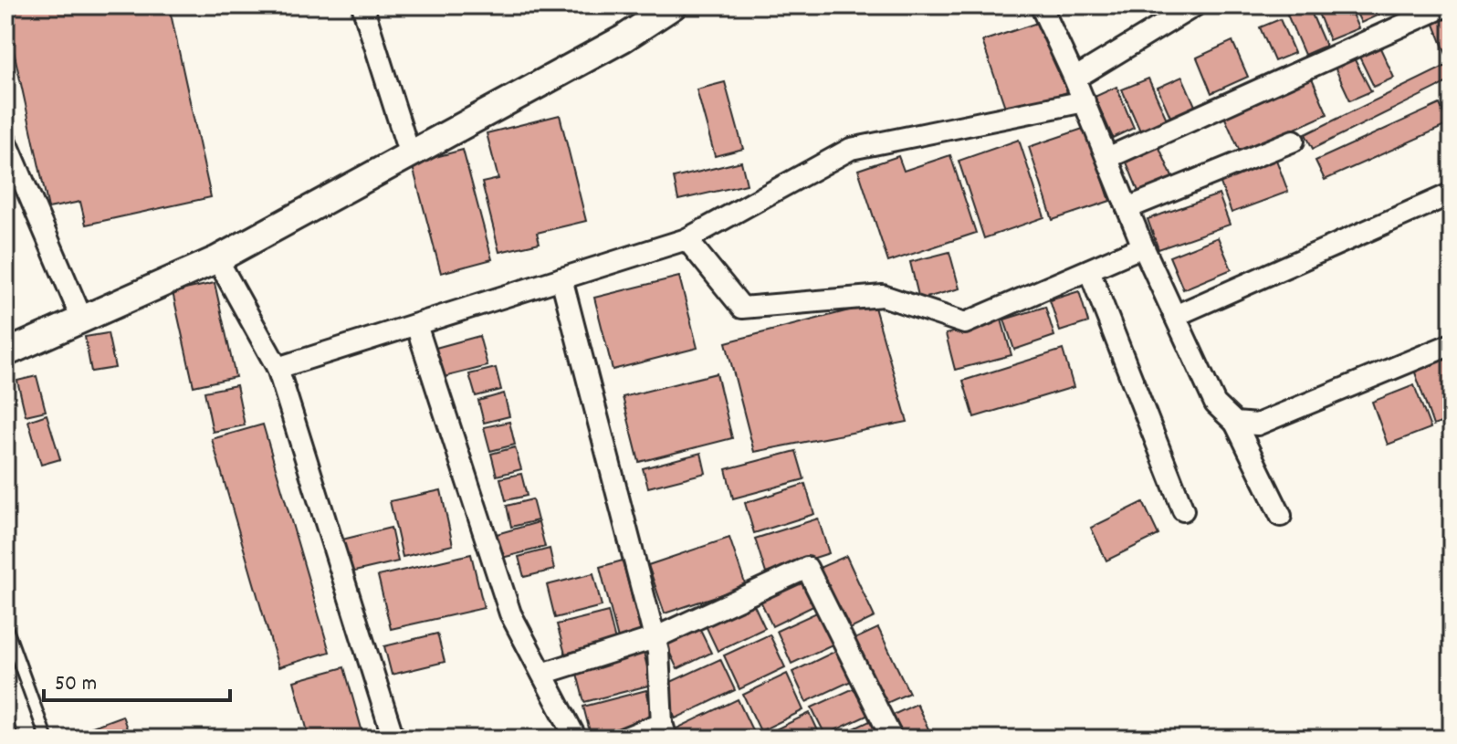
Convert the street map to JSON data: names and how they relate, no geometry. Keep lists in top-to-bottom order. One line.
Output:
{"scale_bar":"50 m"}
